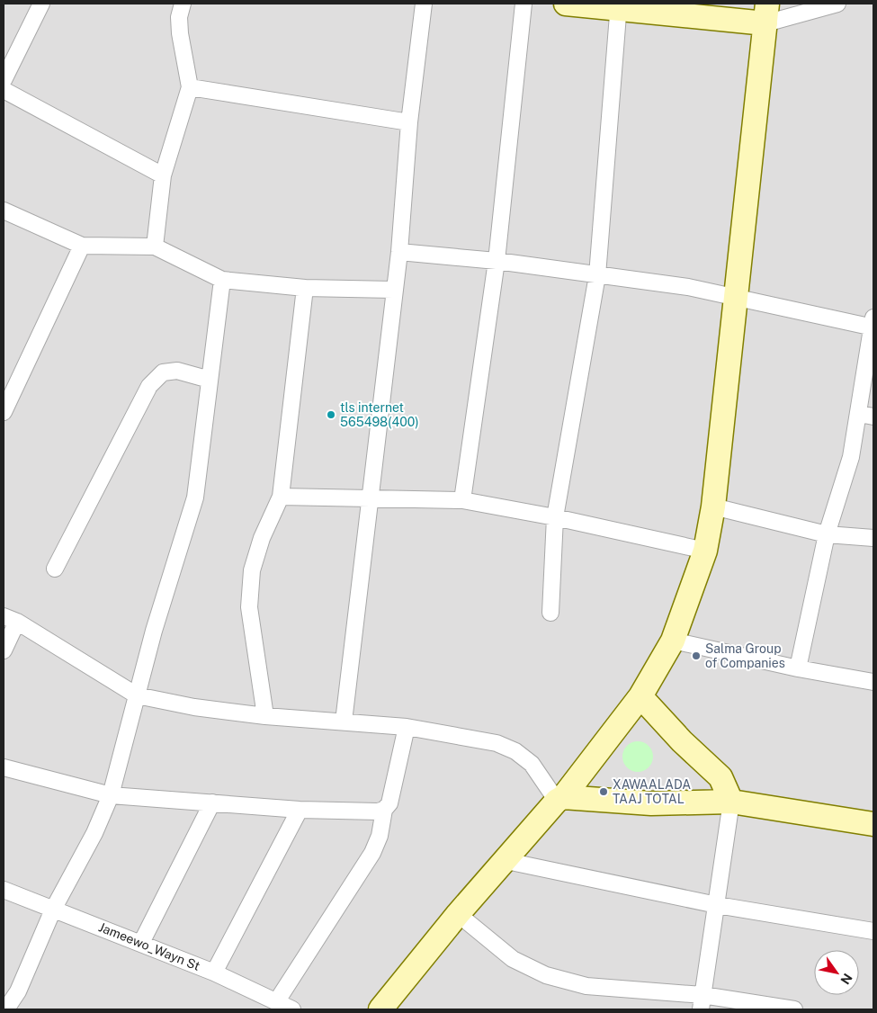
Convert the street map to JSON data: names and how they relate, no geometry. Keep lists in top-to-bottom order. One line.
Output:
{"streets":{"street":["Jameewo_Wayn St"]},"places":["tls internet 565498(400)","Salma Group of Companies","XAWAALADA TAAJ TOTAL"],"north":"bottom right"}
